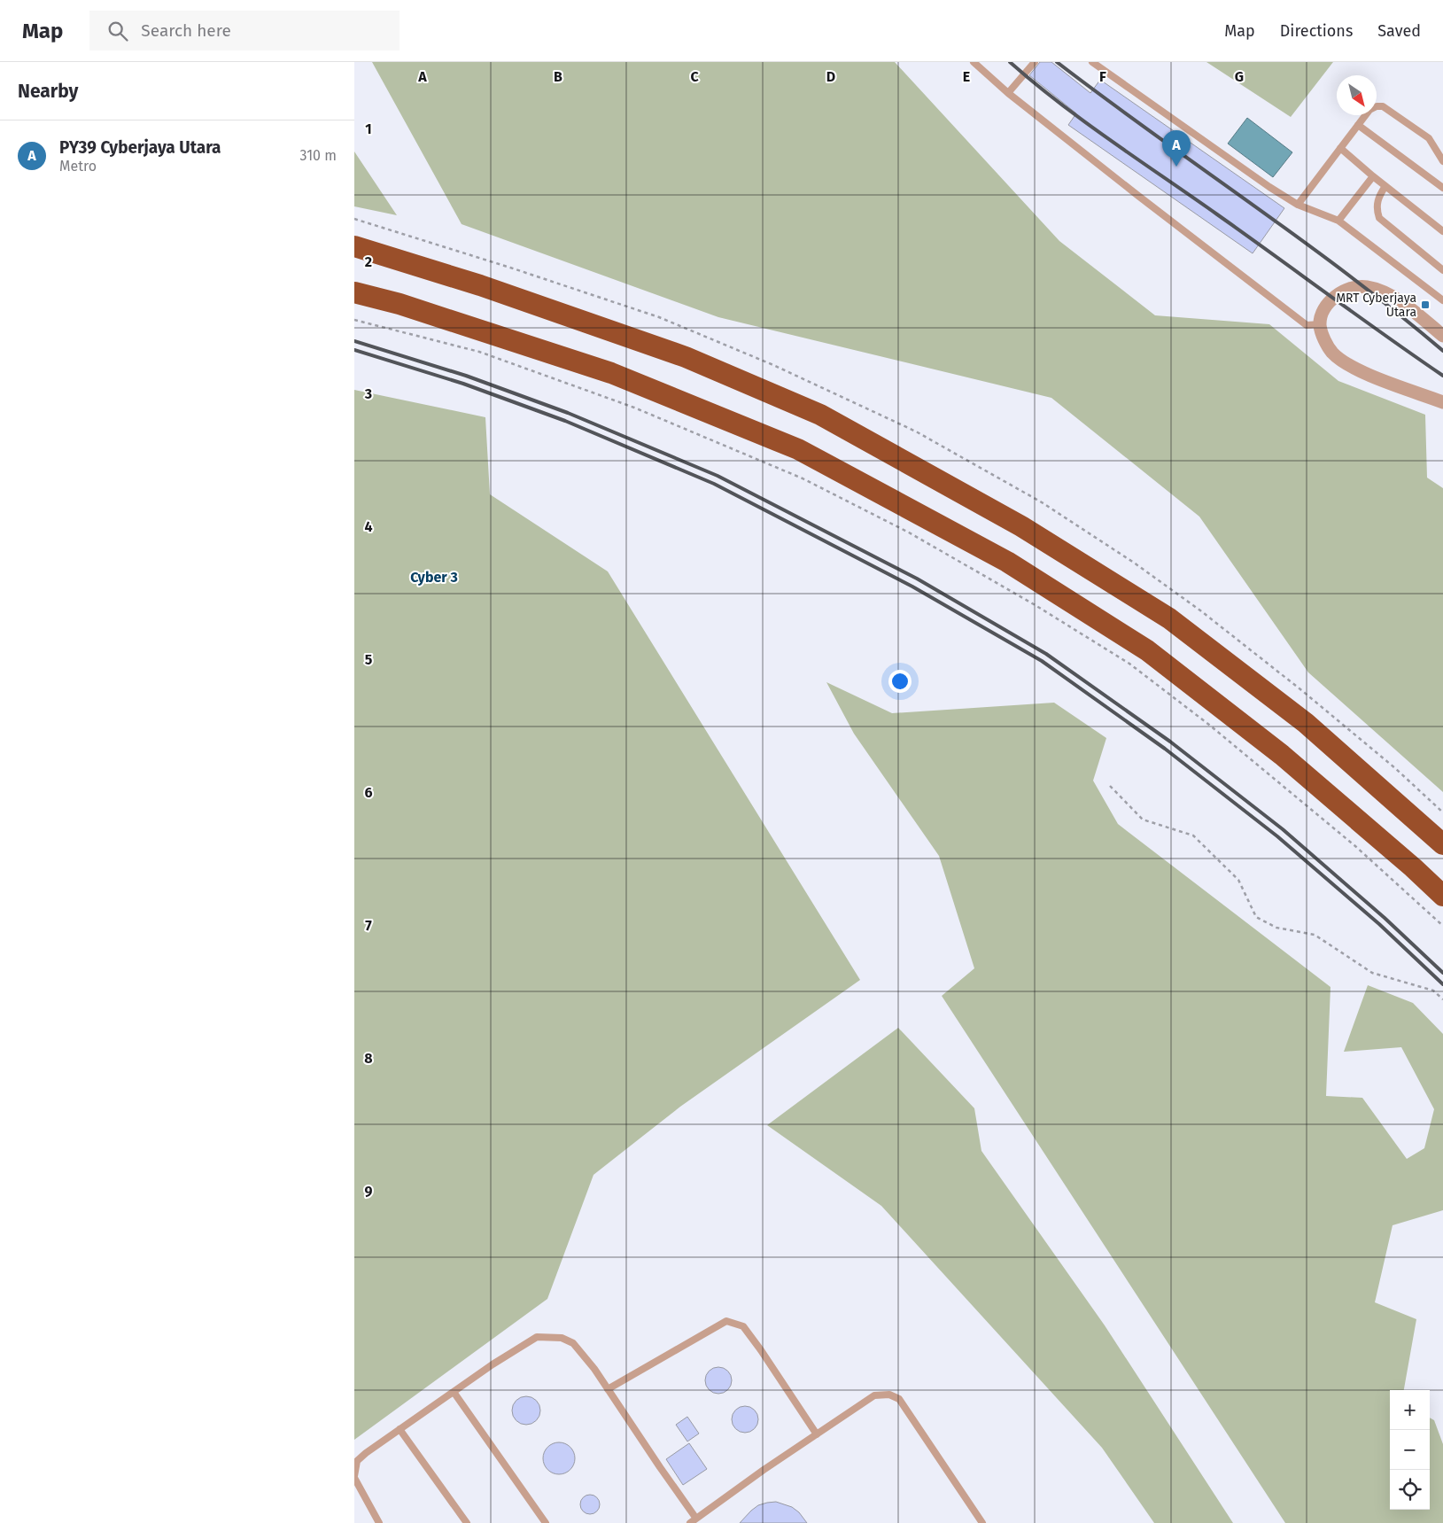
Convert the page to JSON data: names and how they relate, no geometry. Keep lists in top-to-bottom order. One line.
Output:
{"districts":["Cyber 3"],"places":{"transit":["MRT Cyberjaya Utara"]},"north":"bottom right","page":{"header":"Map","search":"Search here","nav":["Map","Directions","Saved"],"heading":"Nearby","list":[{"mark":"A","name":"PY39 Cyberjaya Utara","note":"Metro","value":"310 m"}],"pins":"A","map_buttons":["+","−"]},"grid":{"columns":["A","B","C","D","E","F","G"],"rows":["1","2","3","4","5","6","7","8","9"]}}
